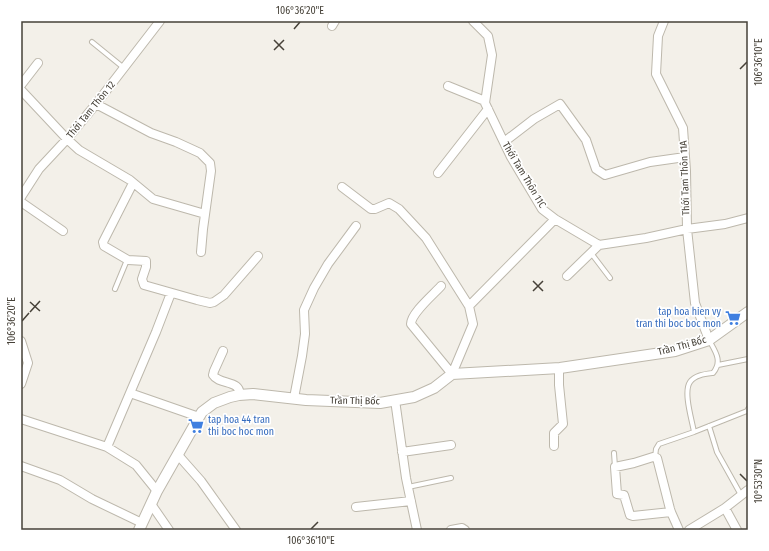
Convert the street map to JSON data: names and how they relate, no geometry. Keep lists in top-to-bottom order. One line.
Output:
{"streets":{"street":["Thới Tam Thôn 12","Thới Tam Thôn 11C","Thới Tam Thôn 11A","Trần Thị Bốc"]},"crossings":[["Thới Tam Thôn 11A","Trần Thị Bốc"]],"places":{"supermarket":["tap hoa hien vy tran thi boc boc mon","tap hoa 44 tran thi boc hoc mon"]},"coordinates":["106°36'20\"E","106°36'10\"E","10°53'30\"N"]}
